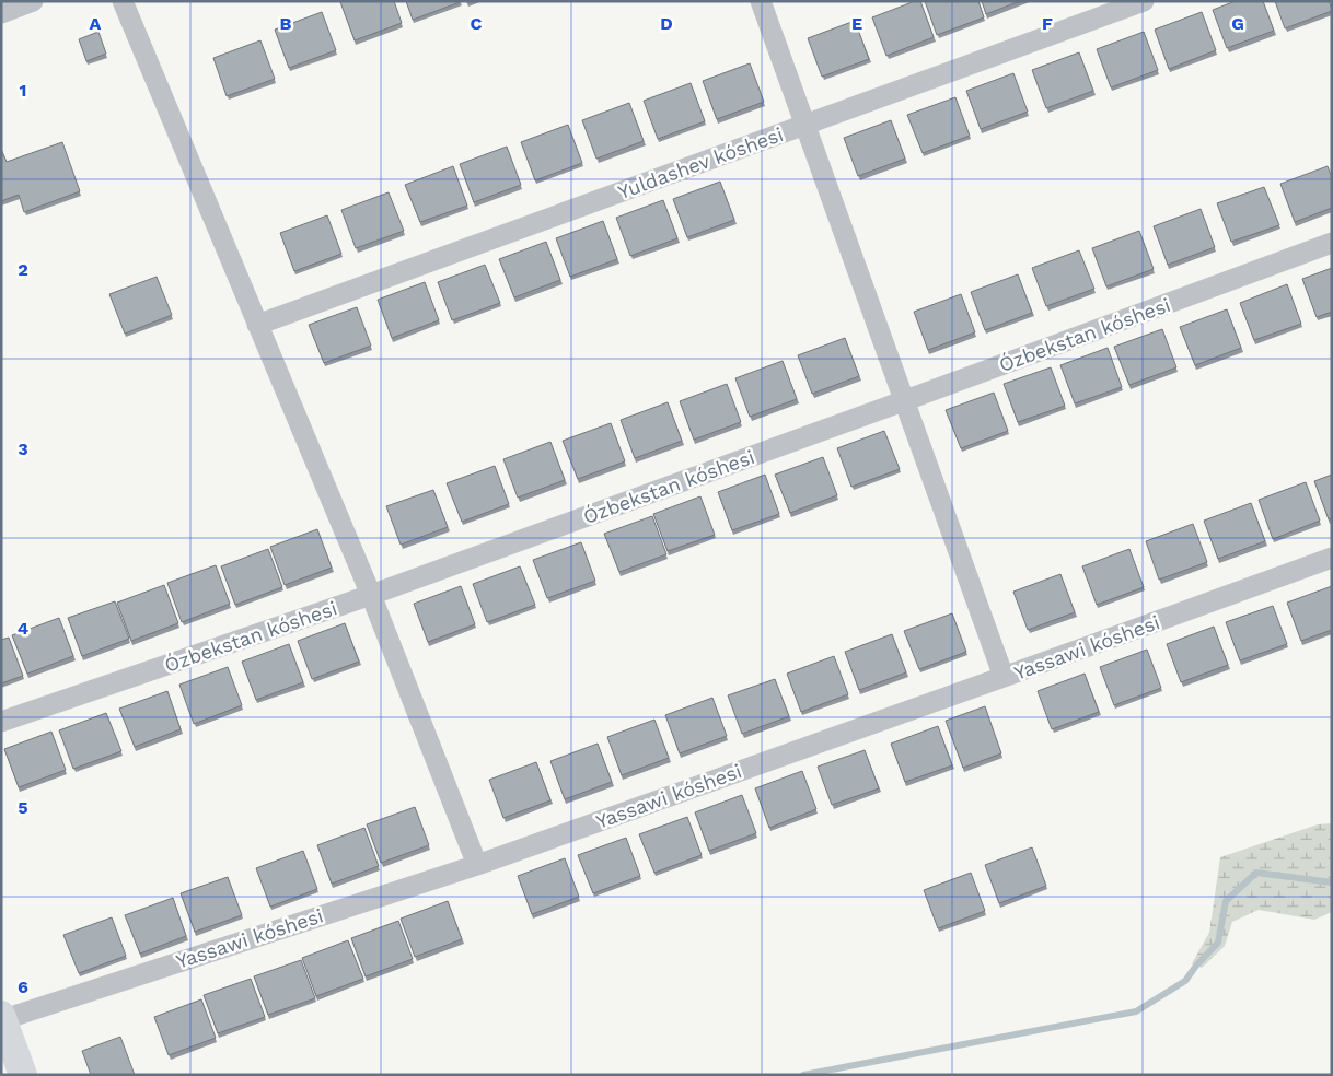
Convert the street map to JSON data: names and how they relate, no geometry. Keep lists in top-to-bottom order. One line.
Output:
{"streets":{"street":["Yuldashev kóshesi","Ózbekstan kóshesi","Yassawi kóshesi"]},"grid":{"columns":["A","B","C","D","E","F","G"],"rows":["1","2","3","4","5","6"]}}
